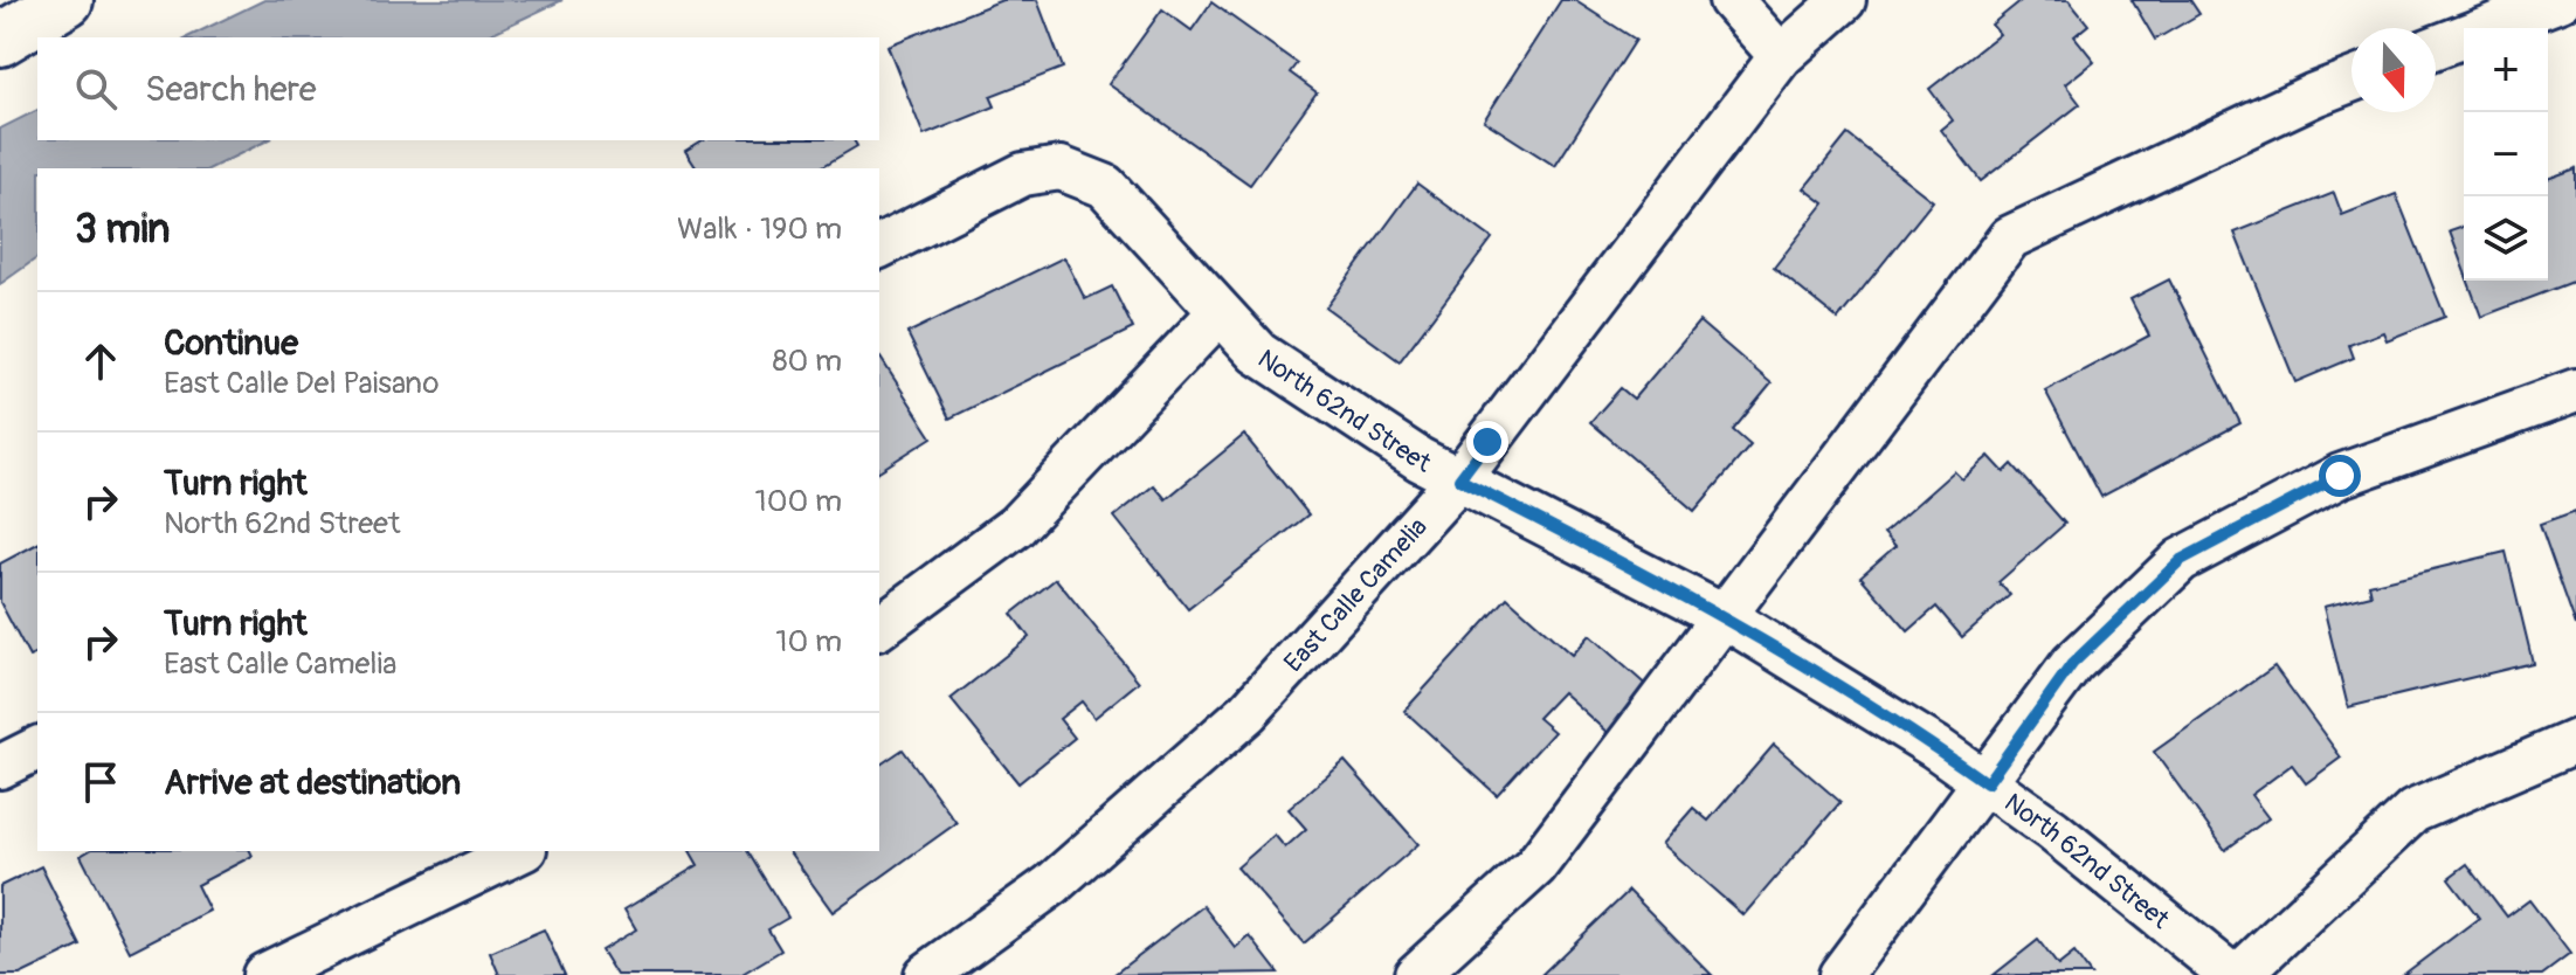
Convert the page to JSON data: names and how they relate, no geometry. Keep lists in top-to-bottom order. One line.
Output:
{"streets":{"street":["North 62nd Street","East Calle Camelia"]},"crossings":[["North 62nd Street","East Calle Camelia"]],"north":"bottom","page":{"map_buttons":["+","−"],"search":"Search here","heading":["3 min","Walk · 190 m"],"list":[["Continue","East Calle Del Paisano","80 m"],["Turn right","North 62nd Street","100 m"],["Turn right","East Calle Camelia","10 m"],"Arrive at destination"]}}
